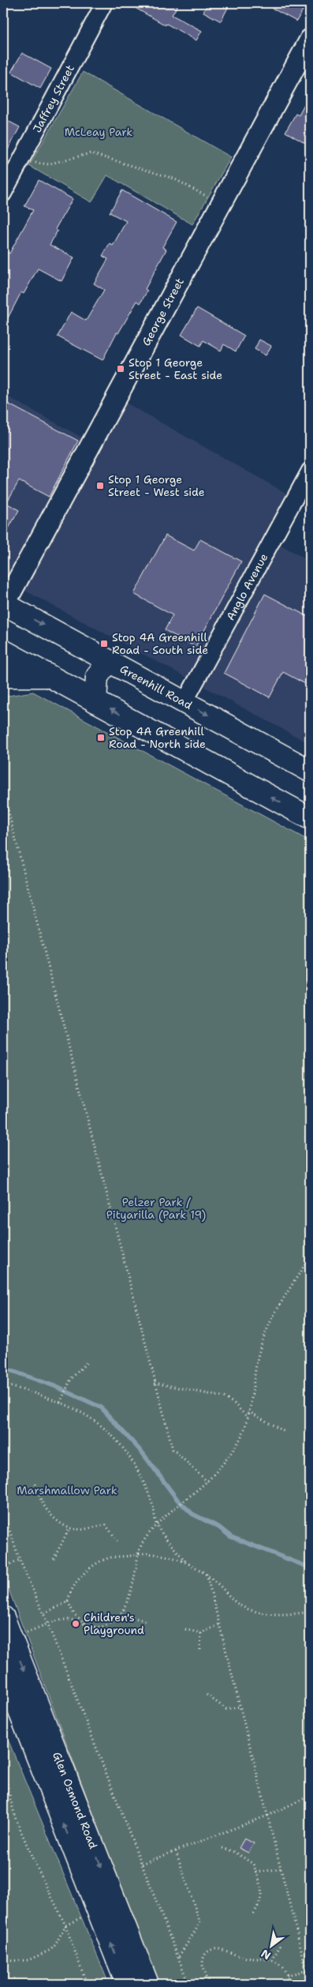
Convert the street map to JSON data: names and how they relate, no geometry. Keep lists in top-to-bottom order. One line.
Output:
{"streets":{"main road":["Greenhill Road","Glen Osmond Road"],"street":["Jaffrey Street","George Street","Anglo Avenue"]},"crossings":[["George Street","Greenhill Road"],["Anglo Avenue","Greenhill Road"]],"parks":["McLeay Park","Pelzer Park / Pityarilla (Park 19)","Marshmallow Park"],"places":{"transit":["Stop 1 George Street - East side","Stop 1 George Street - West side","Stop 4A Greenhill Road - South side","Stop 4A Greenhill Road - North side"],"other":["Children's Playground"]},"north":"bottom left"}
